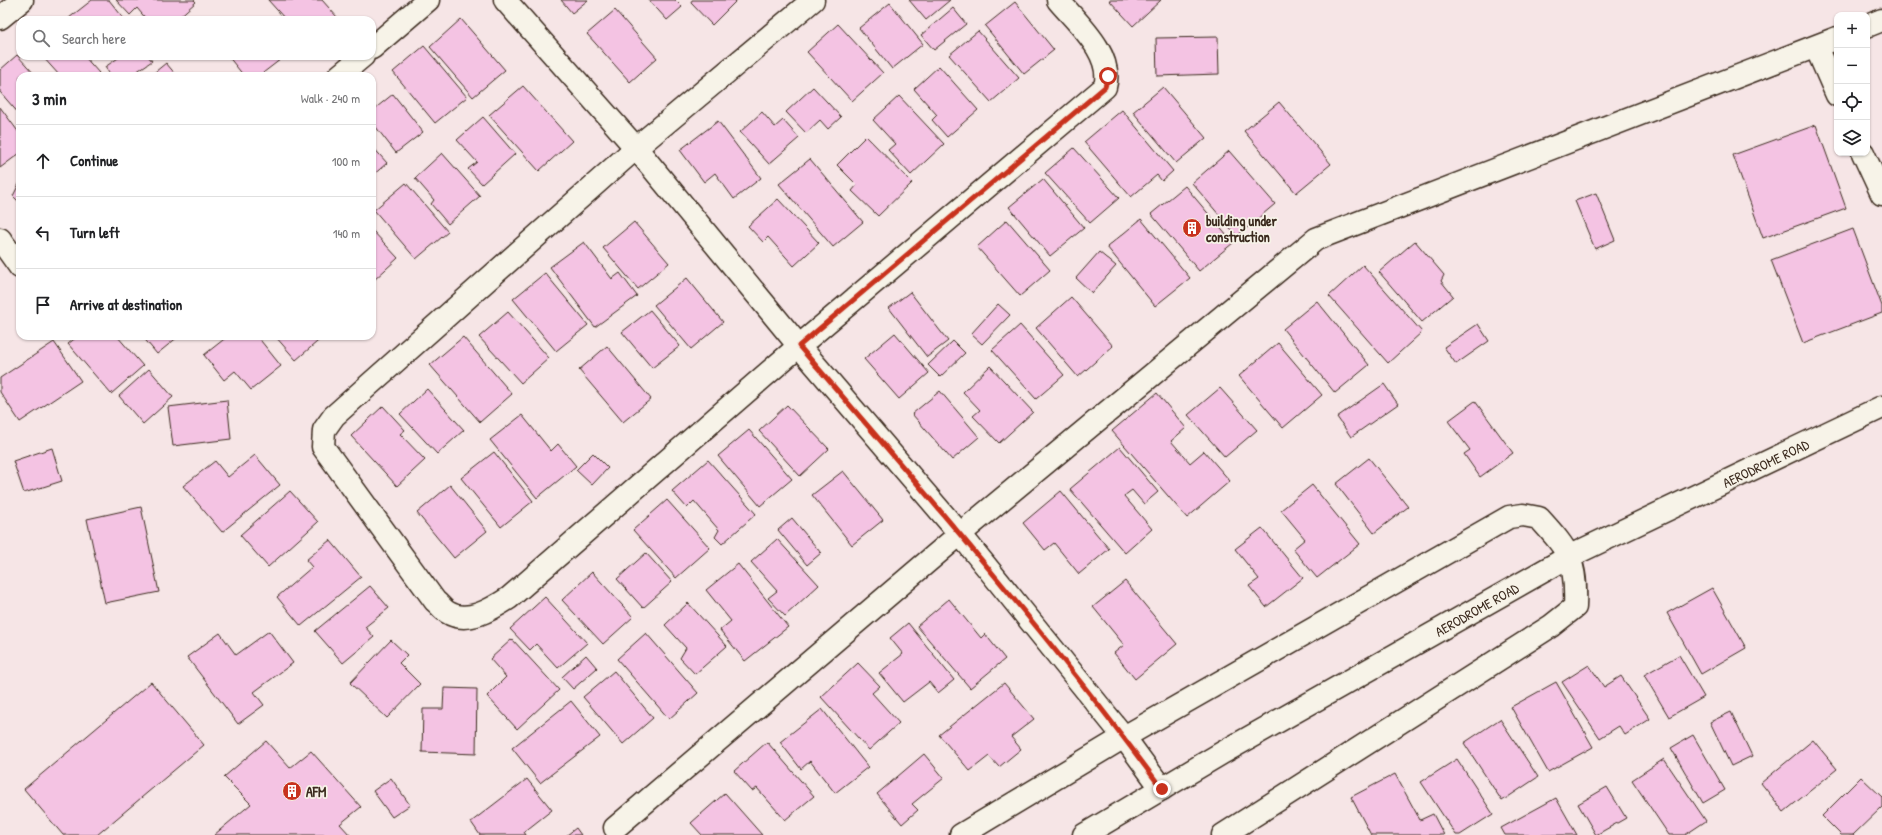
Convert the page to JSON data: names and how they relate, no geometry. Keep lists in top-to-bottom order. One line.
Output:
{"streets":{"street":["AERODROME ROAD"]},"places":{"building":["building under construction","AFM"]},"page":{"map_buttons":["+","−"],"search":"Search here","heading":["3 min","Walk · 240 m"],"list":[["Continue","100 m"],["Turn left","140 m"],"Arrive at destination"]}}
